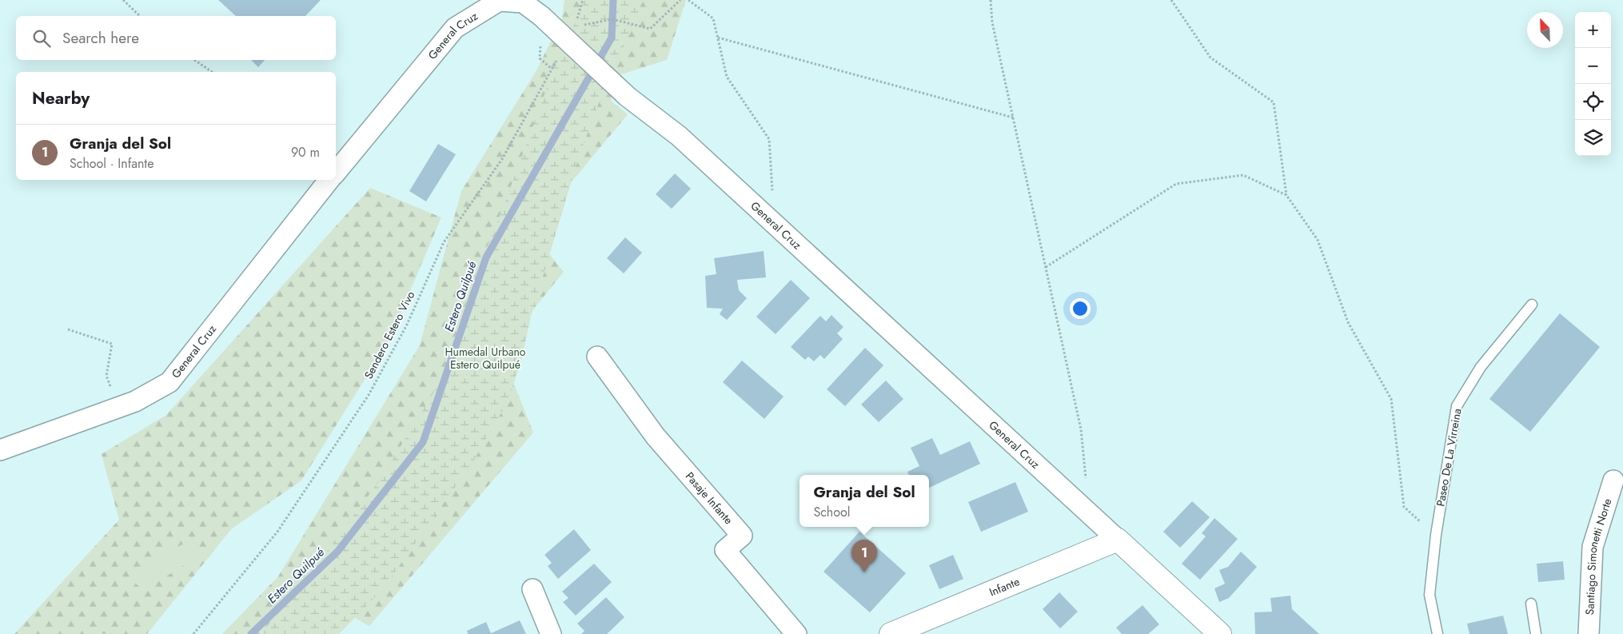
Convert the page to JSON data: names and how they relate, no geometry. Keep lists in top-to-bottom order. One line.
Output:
{"streets":{"street":["General Cruz","Pasaje Infante","Santiago Simonetti Norte","Infante"],"lane":["Paseo De La Virreina"],"path":["Sendero Estero Vivo"]},"crossings":[["General Cruz","Infante"]],"water":["Estero Quilpué"],"parks":["Humedal Urbano Estero Quilpué"],"north":"top left","page":{"map_buttons":["+","−"],"search":"Search here","heading":"Nearby","list":[{"mark":"1","name":"Granja del Sol","note":"School · Infante","value":"90 m"}],"popup":["Granja del Sol","School"],"pins":"1"}}
